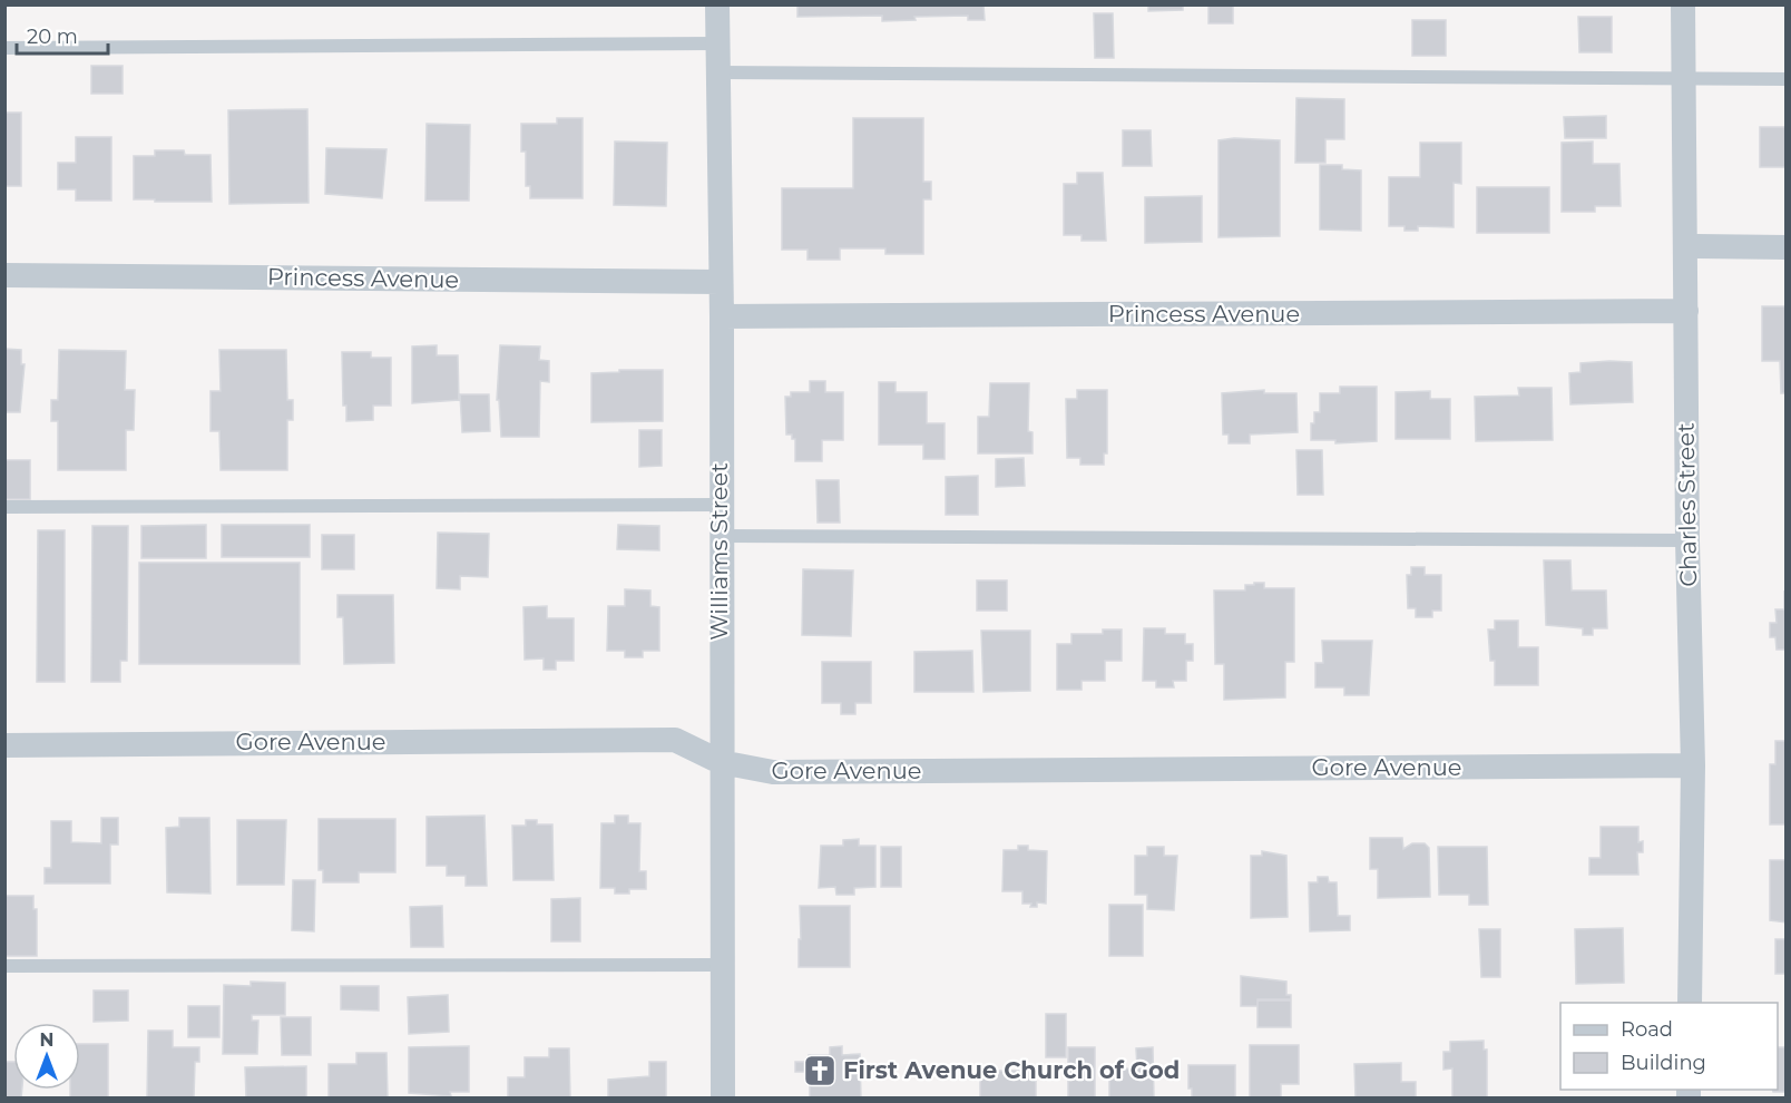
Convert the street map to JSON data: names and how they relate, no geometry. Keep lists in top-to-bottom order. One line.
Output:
{"streets":{"street":["Princess Avenue","Charles Street","Williams Street","Gore Avenue"]},"crossings":[["Princess Avenue","Charles Street"],["Princess Avenue","Williams Street"],["Charles Street","Gore Avenue"],["Williams Street","Gore Avenue"]],"places":{"church":["First Avenue Church of God"]},"legend":["Road","Building"],"scale_bar":"20 m","north":"top"}
